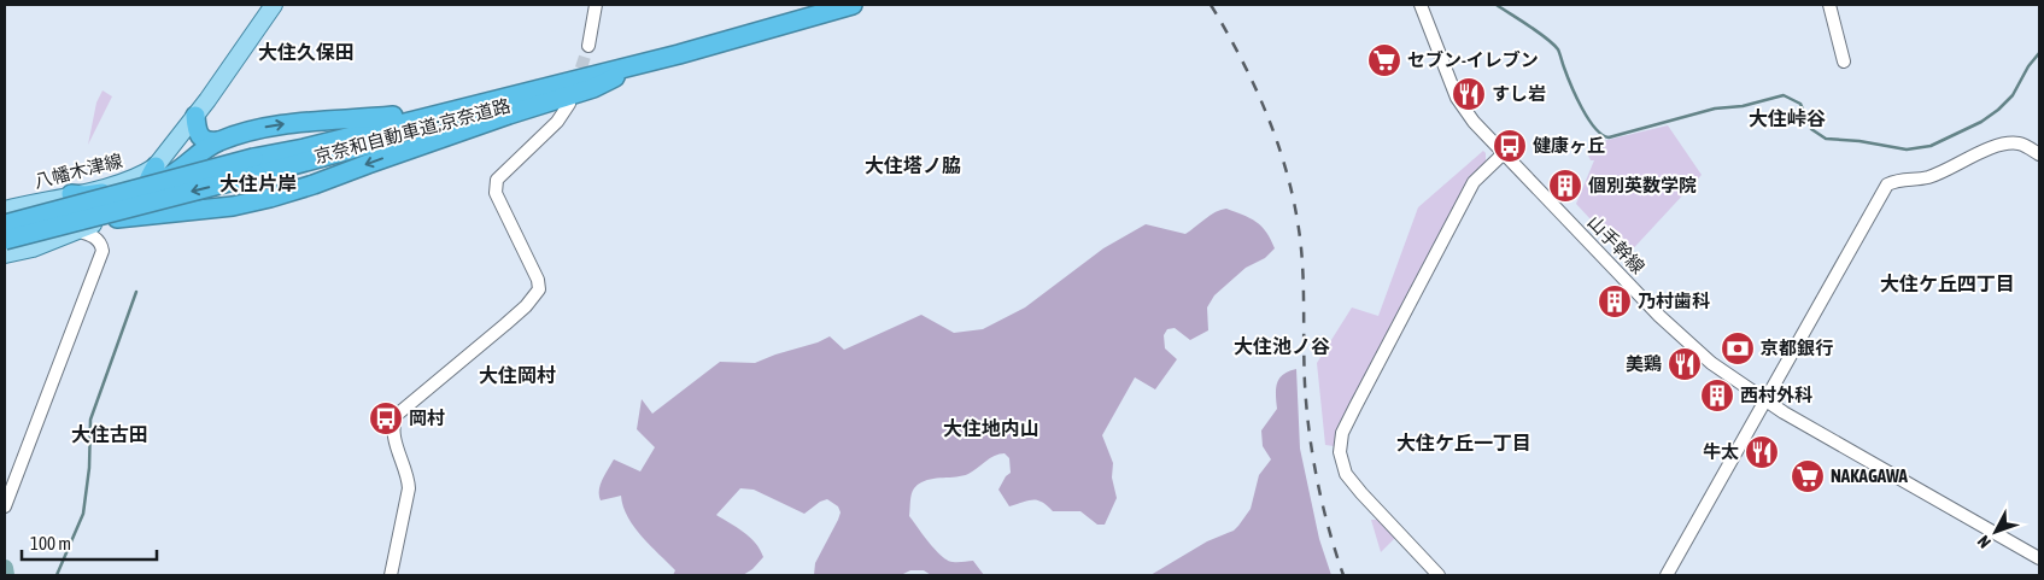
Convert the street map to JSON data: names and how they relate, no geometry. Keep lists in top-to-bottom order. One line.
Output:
{"streets":{"highway":["京奈和自動車道;京奈道路"],"main road":["八幡木津線"],"street":["山手幹線"]},"districts":["大住久保田","大住峠谷","大住塔ノ脇","大住片岸","大住ケ丘四丁目","大住池ノ谷","大住岡村","大住地内山","大住古田","大住ケ丘一丁目"],"places":{"supermarket":["セブン-イレブン","NAKAGAWA"],"restaurant":["すし岩","美鶏","牛太"],"bus stop":["健康ヶ丘","岡村"],"building":["個別英数学院","乃村歯科","西村外科"],"bank":["京都銀行"]},"scale_bar":"100 m","north":"bottom left"}
